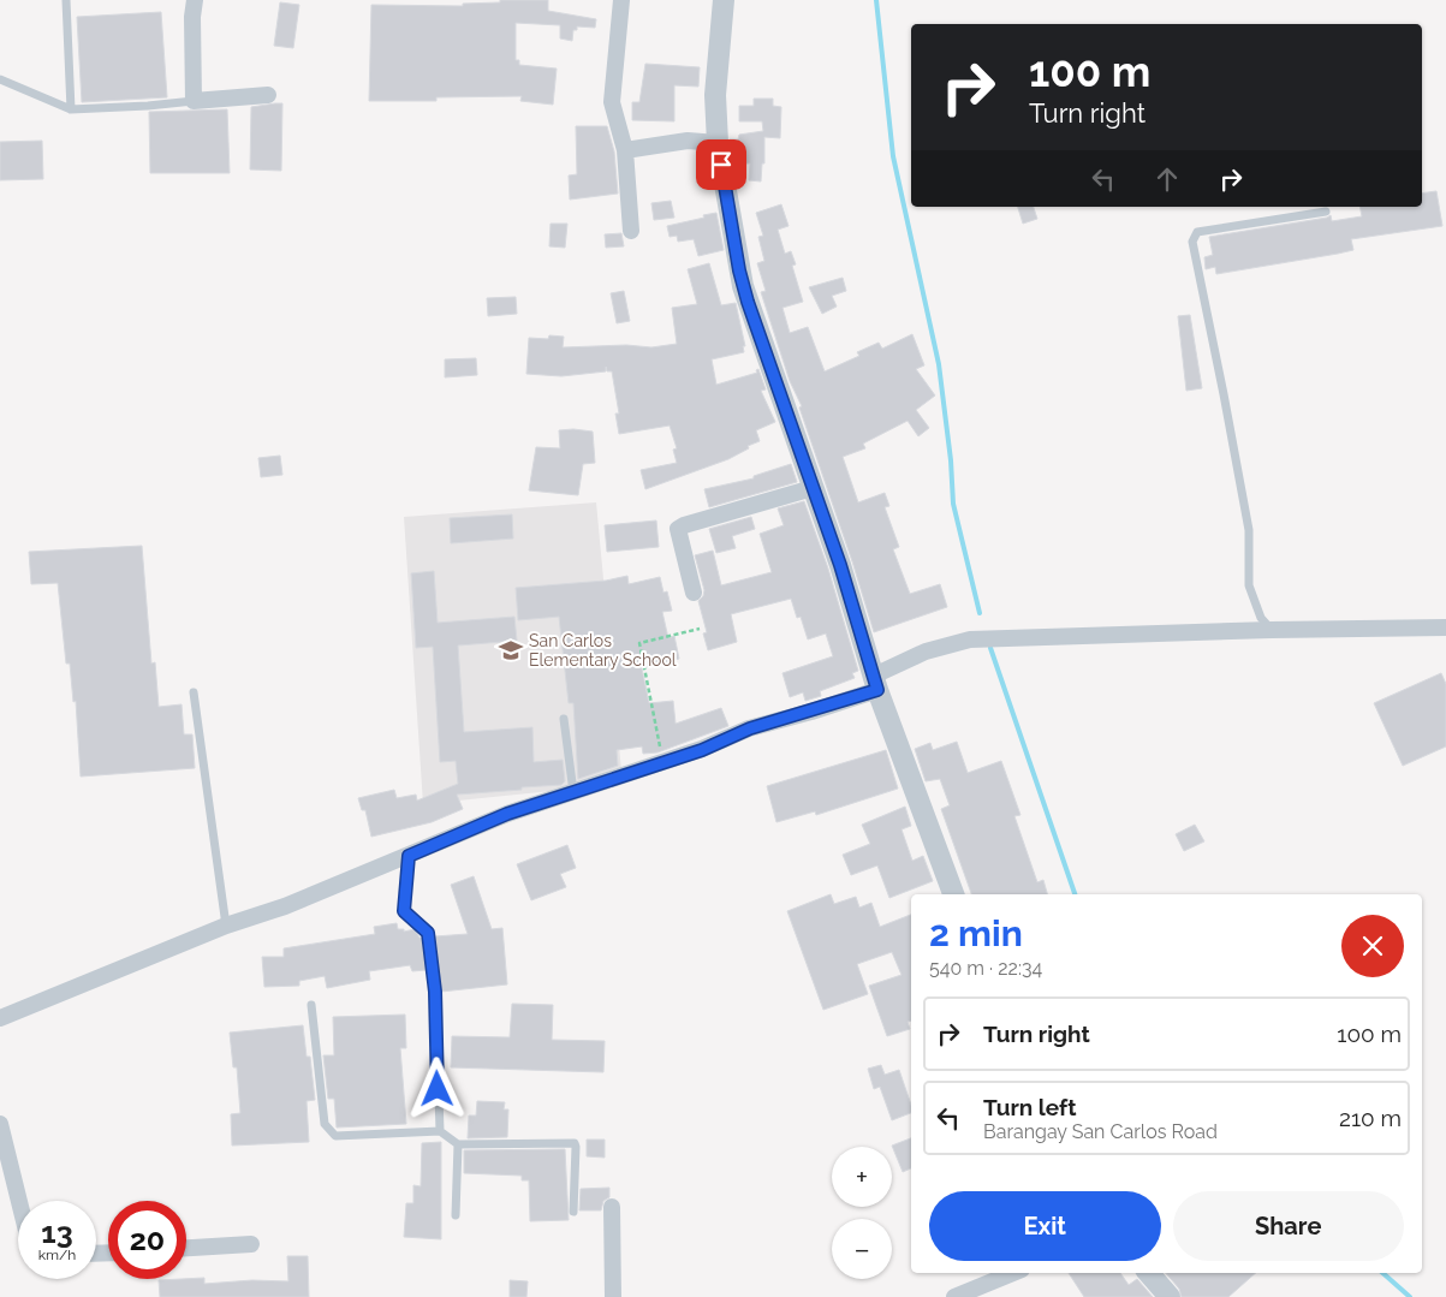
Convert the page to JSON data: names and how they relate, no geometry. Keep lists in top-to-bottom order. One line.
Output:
{"places":{"school or university":["San Carlos Elementary School"]},"page":{"turn":["100 m","Turn right"],"heading":["2 min","540 m · 22:34"],"list":[{"name":"Turn right","value":"100 m"},{"name":"Turn left","note":"Barangay San Carlos Road","value":"210 m"}],"map_buttons":["+","−"],"buttons":["Exit","Share"],"speed":"13 km/h","limit":"20"}}
